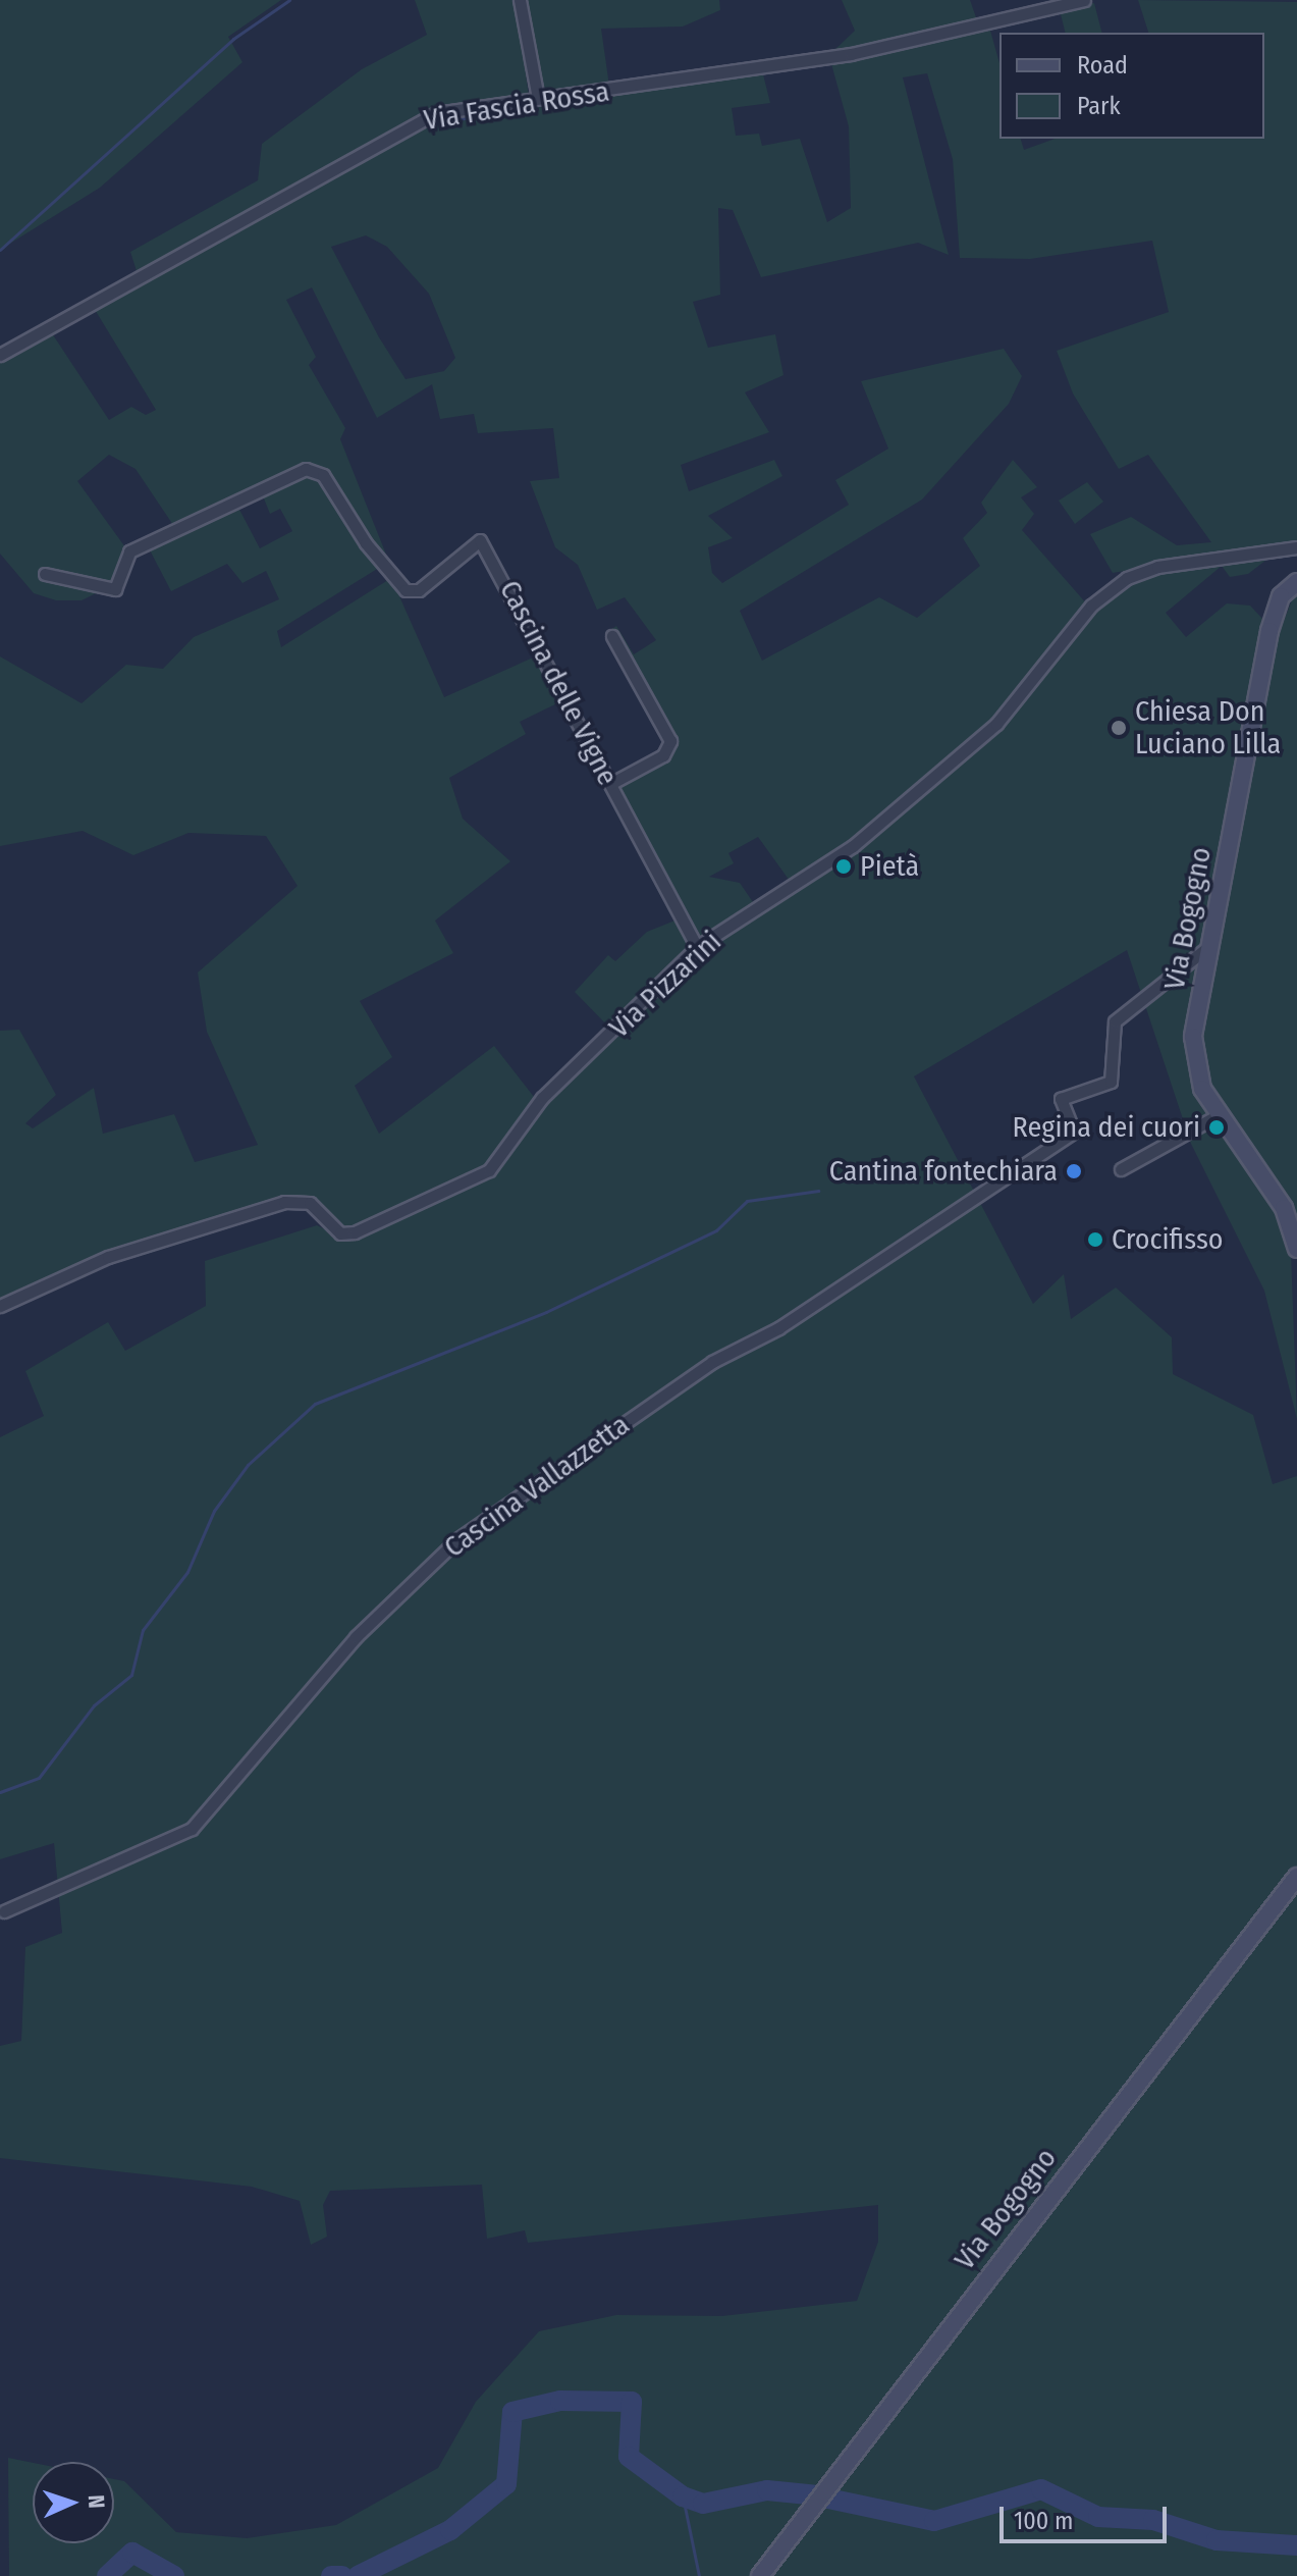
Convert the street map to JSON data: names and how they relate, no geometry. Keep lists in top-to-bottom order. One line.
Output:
{"streets":{"main road":["Via Bogogno"],"street":["Via Fascia Rossa","Cascina delle Vigne","Via Pizzarini","Cascina Vallazzetta"]},"crossings":[["Cascina delle Vigne","Via Pizzarini"],["Via Bogogno","Cascina Vallazzetta"]],"places":["Chiesa Don Luciano Lilla","Pietà","Regina dei cuori","Cantina fontechiara","Crocifisso"],"legend":["Road","Park"],"scale_bar":"100 m","north":"right"}
